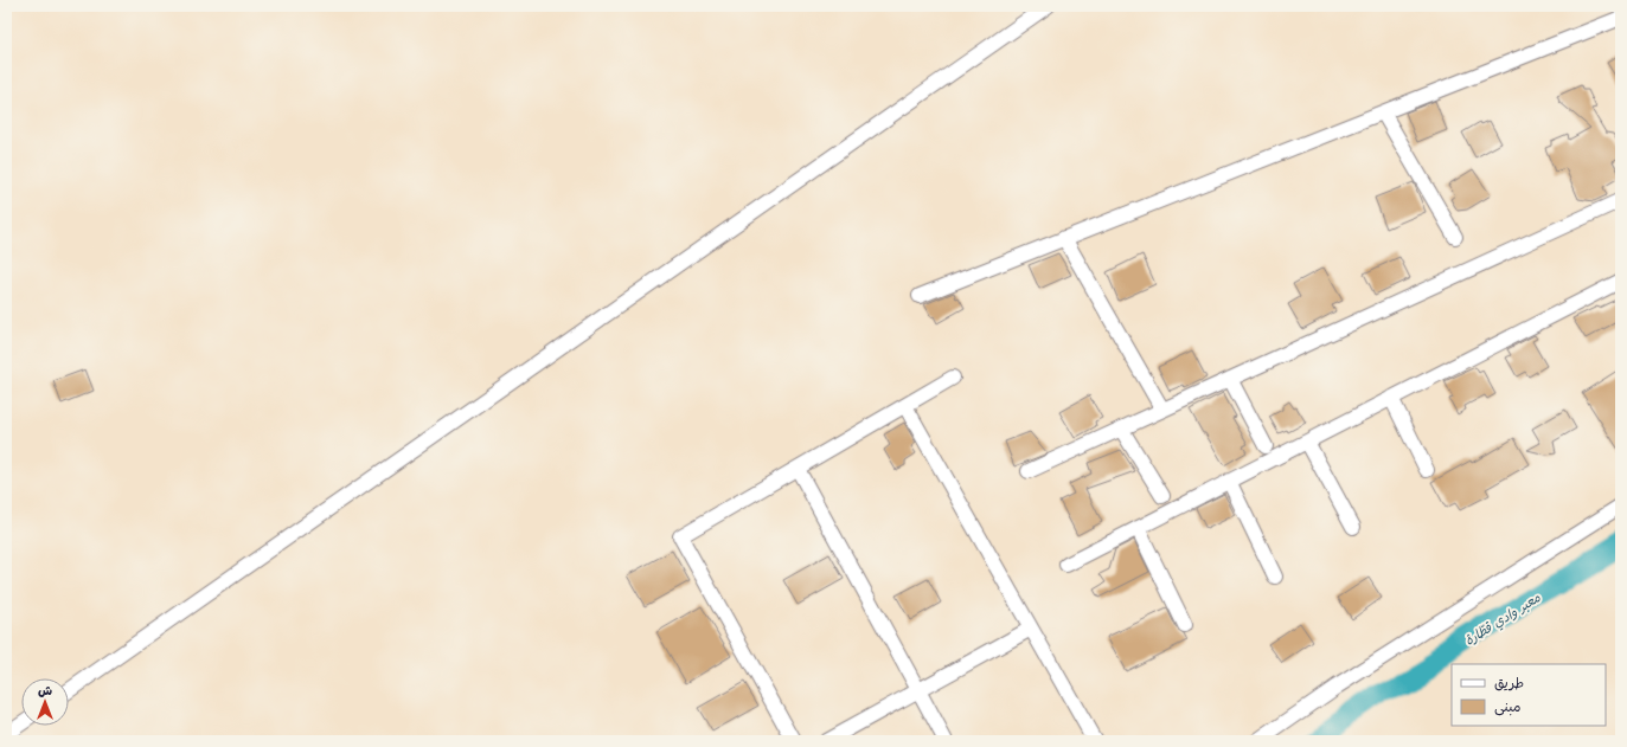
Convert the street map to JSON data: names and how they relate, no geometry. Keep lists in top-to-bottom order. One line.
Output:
{"water":["معبر وادي قطّارة"],"legend":["طريق","مبنى"],"north":"top"}
